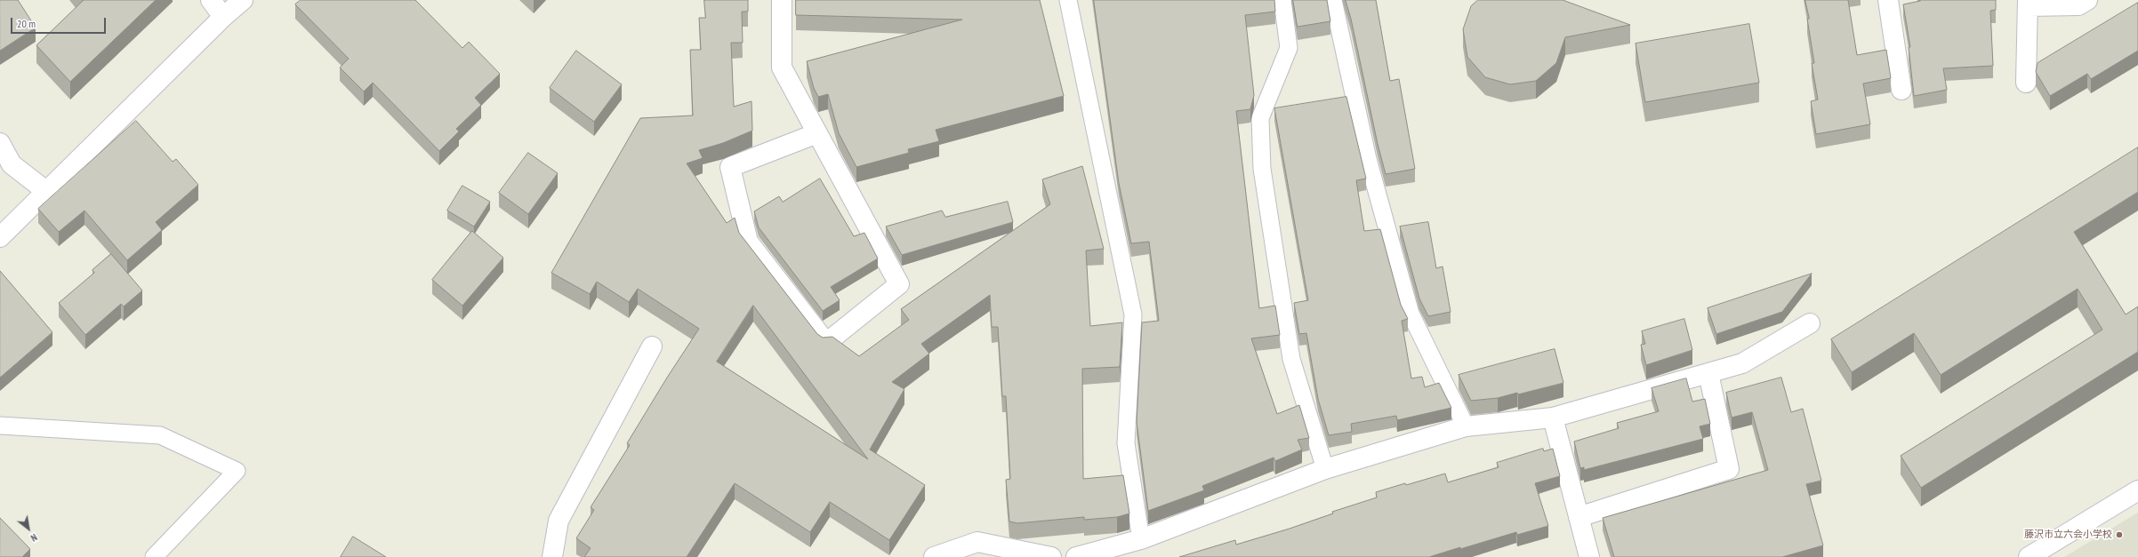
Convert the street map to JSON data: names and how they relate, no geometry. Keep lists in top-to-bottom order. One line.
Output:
{"places":["藤沢市立六会小学校"],"scale_bar":"20 m","north":"bottom right"}
